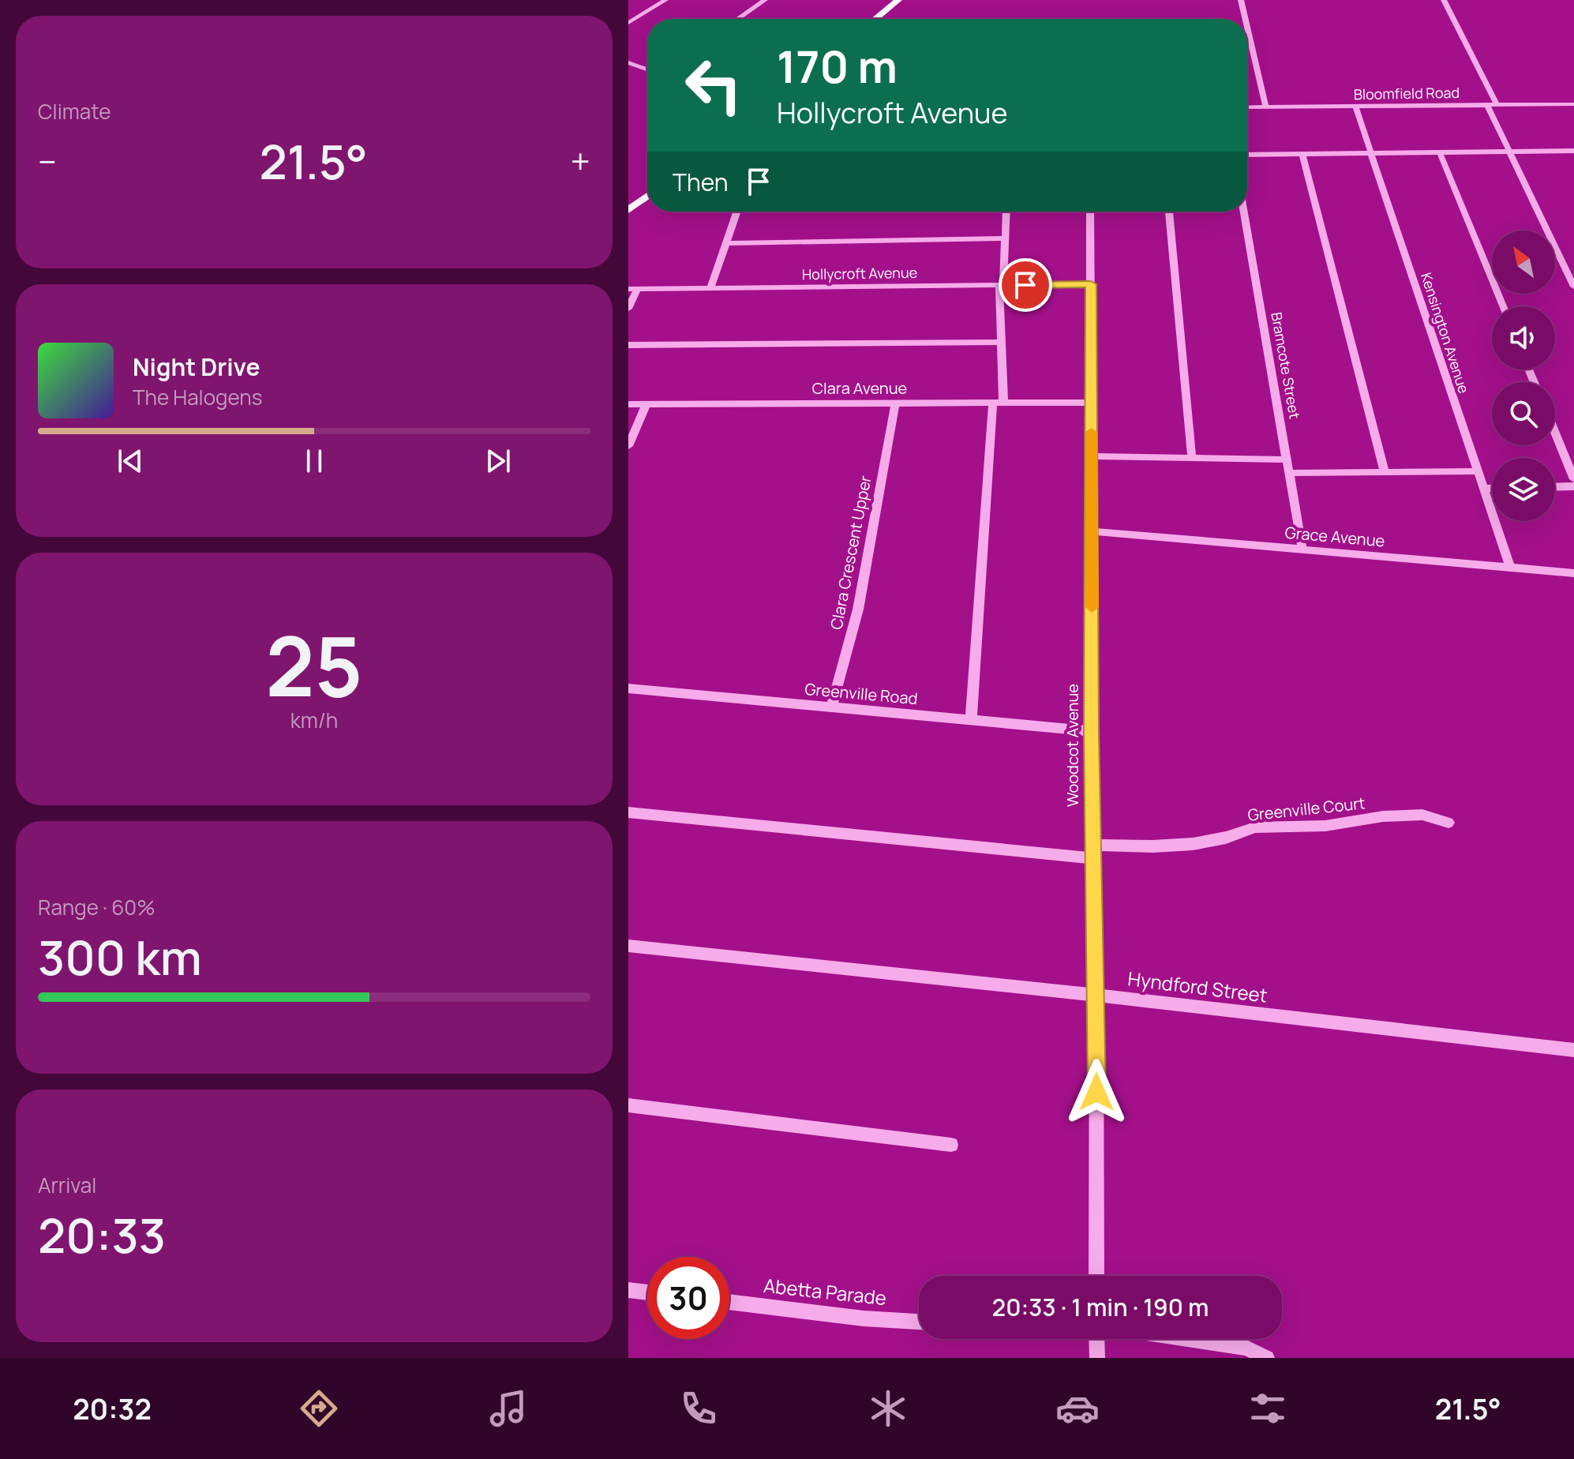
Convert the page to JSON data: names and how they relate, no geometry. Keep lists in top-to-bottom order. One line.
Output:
{"streets":{"street":["Bloomfield Road","Hollycroft Avenue","Kensington Avenue","Bramcote Street","Clara Avenue","Grace Avenue","Clara Crescent Upper","Greenville Road","Woodcot Avenue","Greenville Court","Hyndford Street","Abetta Parade"]},"crossings":[["Bloomfield Road","Kensington Avenue"],["Hollycroft Avenue","Woodcot Avenue"],["Kensington Avenue","Grace Avenue"],["Bramcote Street","Grace Avenue"],["Clara Avenue","Clara Crescent Upper"],["Clara Avenue","Woodcot Avenue"],["Grace Avenue","Woodcot Avenue"],["Clara Crescent Upper","Greenville Road"],["Greenville Road","Woodcot Avenue"],["Woodcot Avenue","Greenville Court"],["Woodcot Avenue","Hyndford Street"]],"north":"top left","page":{"tile":["Climate",["25","km/h"],["Range · 60%","300 km"],["Arrival","20:33"]],"turn":["170 m","Hollycroft Avenue"],"heat":["−","21.5°","+"],"then":"Then","song":["Night Drive","The Halogens"],"limit":"30","trip":"20:33 · 1 min · 190 m","tabs":["20:32","21.5°"]}}
